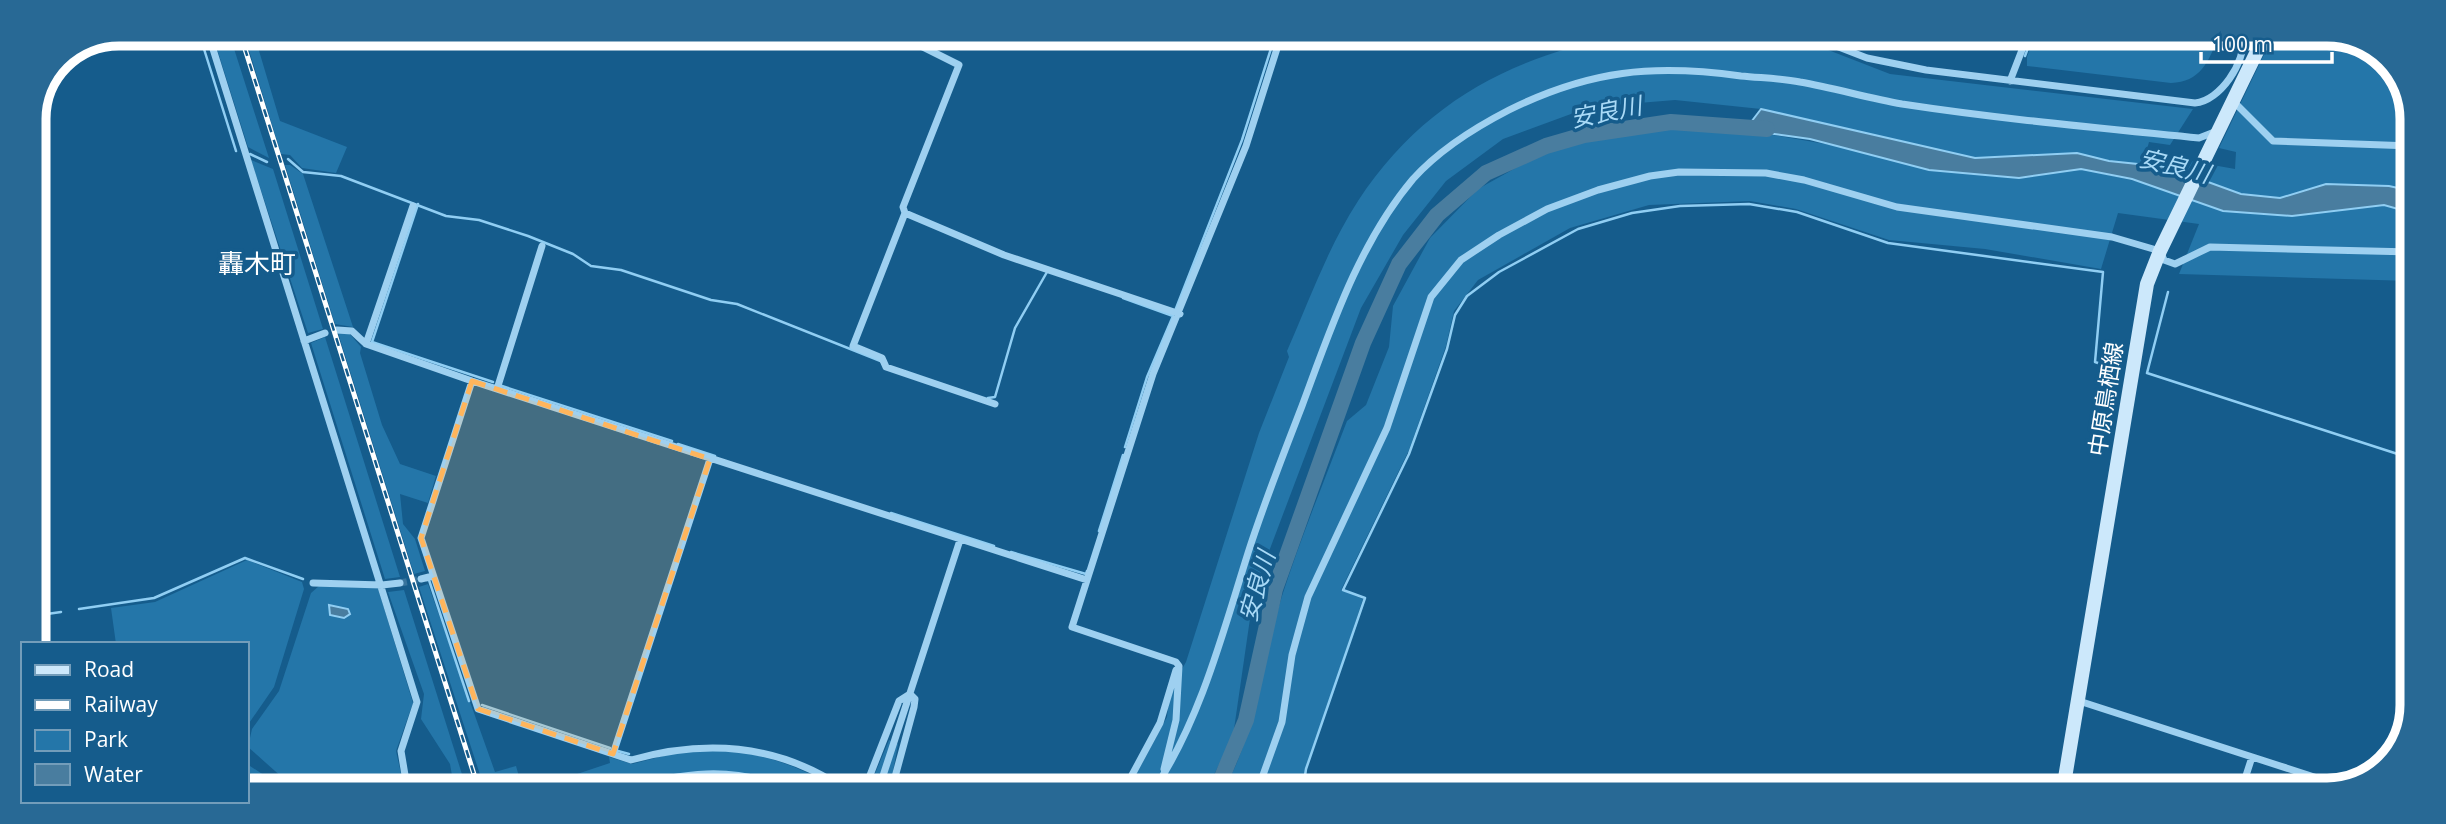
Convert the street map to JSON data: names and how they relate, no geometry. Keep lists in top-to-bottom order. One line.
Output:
{"streets":{"main road":["中原鳥栖線"]},"districts":["轟木町"],"water":["安良川"],"legend":["Road","Railway","Park","Water"],"scale_bar":"100 m"}
